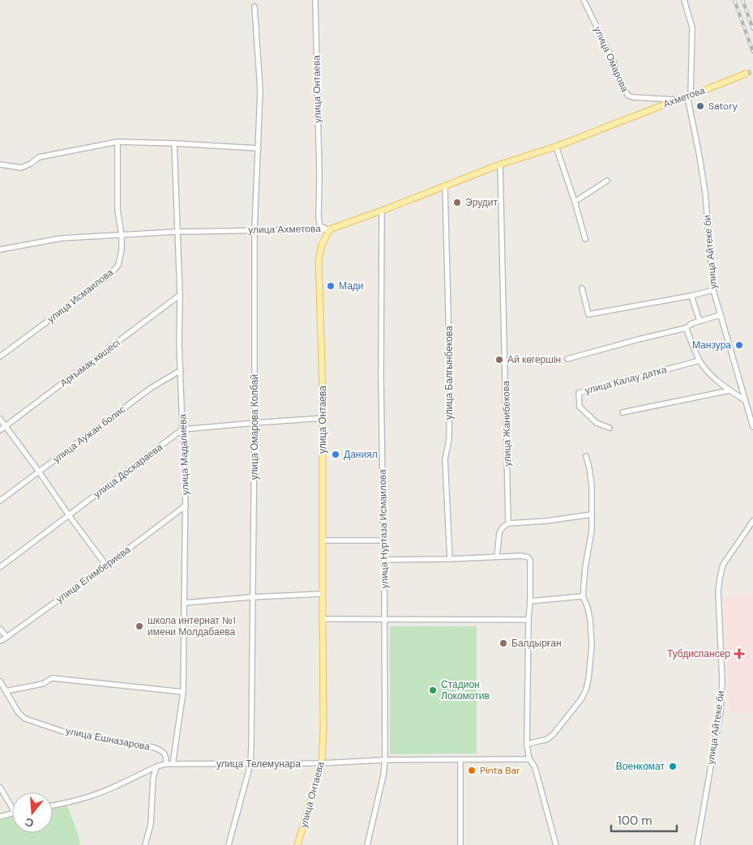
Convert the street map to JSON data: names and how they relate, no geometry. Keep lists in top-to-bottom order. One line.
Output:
{"streets":{"main road":["улица Онтаева","Ахметова","улица Ахметова"],"street":["улица Омарова","улица Айтеке би","улица Исмаилова","Арғымақ көшесі","улица Балгынбекова","улица Калау датка","улица Жанибекова","улица Омарова Колбай","улица Аужан болис","улица Мадалиева","улица Доскараева","улица Нуртаза Исмаилова","улица Егимбериева","улица Ешназарова","улица Телемунара"]},"crossings":[["улица Омарова","Ахметова"],["улица Онтаева","улица Ахметова"],["улица Онтаева","улица Телемунара"],["Ахметова","улица Ахметова"],["Ахметова","улица Айтеке би"],["улица Ахметова","улица Исмаилова"],["улица Ахметова","улица Балгынбекова"],["улица Ахметова","улица Жанибекова"],["улица Ахметова","улица Омарова Колбай"],["улица Ахметова","улица Мадалиева"],["улица Ахметова","улица Нуртаза Исмаилова"],["Арғымақ көшесі","улица Мадалиева"],["улица Омарова Колбай","улица Телемунара"],["улица Аужан болис","улица Мадалиева"],["улица Мадалиева","улица Доскараева"],["улица Мадалиева","улица Егимбериева"],["улица Мадалиева","улица Телемунара"],["улица Нуртаза Исмаилова","улица Телемунара"],["улица Ешназарова","улица Телемунара"]],"places":{"other":["Satory","Эрудит","Мади","Манзура","Ай көгершін","Даниял","школа интернат №1 имени Молдабаева","Балдырған","Стадион Локомотив","Военкомат","Pinta Bar"],"health":["Тубдиспансер"]},"scale_bar":"100 m","north":"bottom"}
